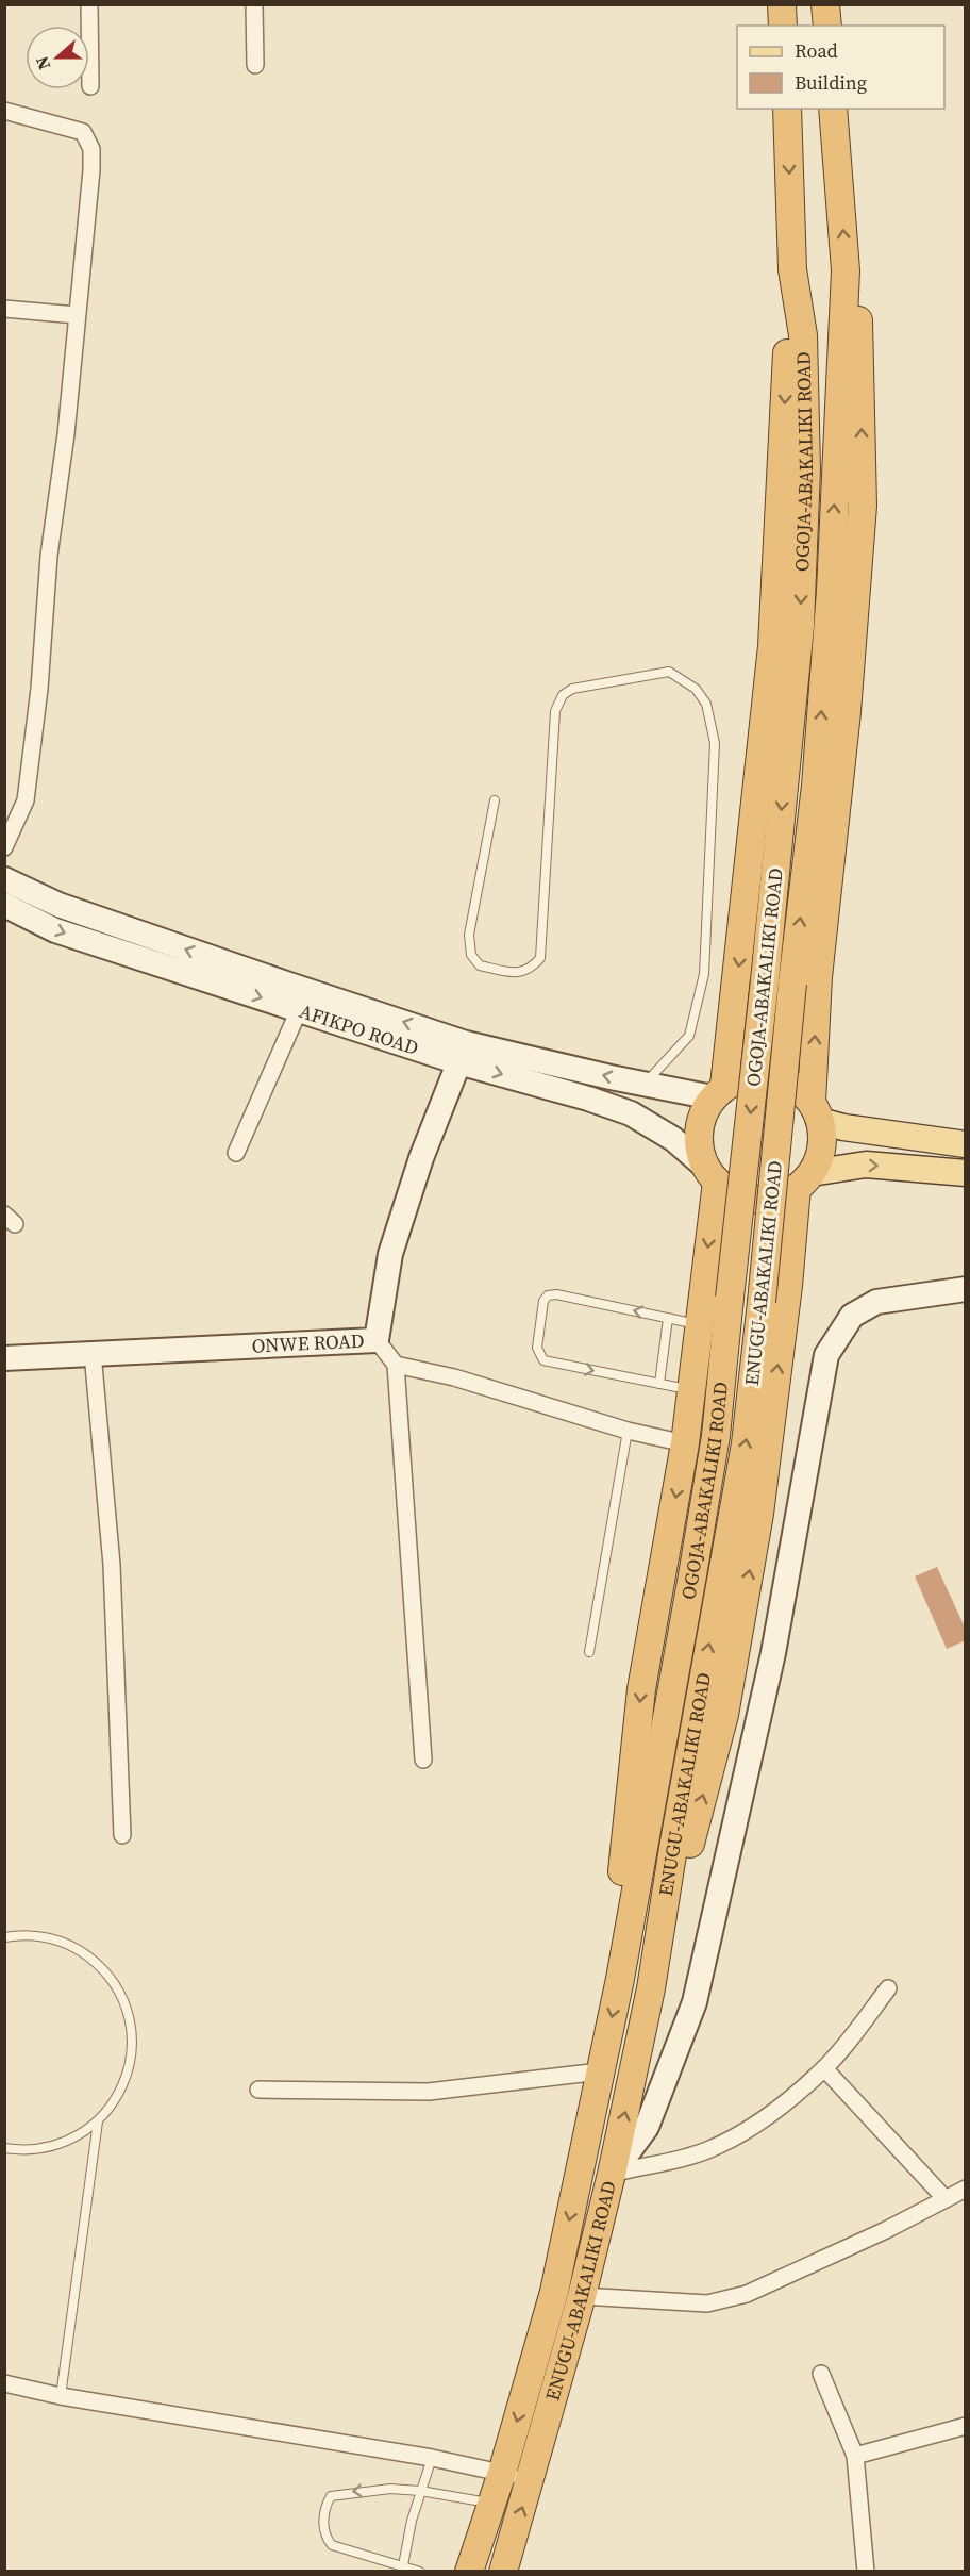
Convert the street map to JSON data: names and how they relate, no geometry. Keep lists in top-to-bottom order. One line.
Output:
{"streets":{"highway":["OGOJA-ABAKALIKI ROAD","ENUGU-ABAKALIKI ROAD"],"main road":["AFIKPO ROAD","ONWE ROAD"]},"crossings":[["OGOJA-ABAKALIKI ROAD","ENUGU-ABAKALIKI ROAD"],["AFIKPO ROAD","ONWE ROAD"]],"legend":["Road","Building"],"north":"left"}
